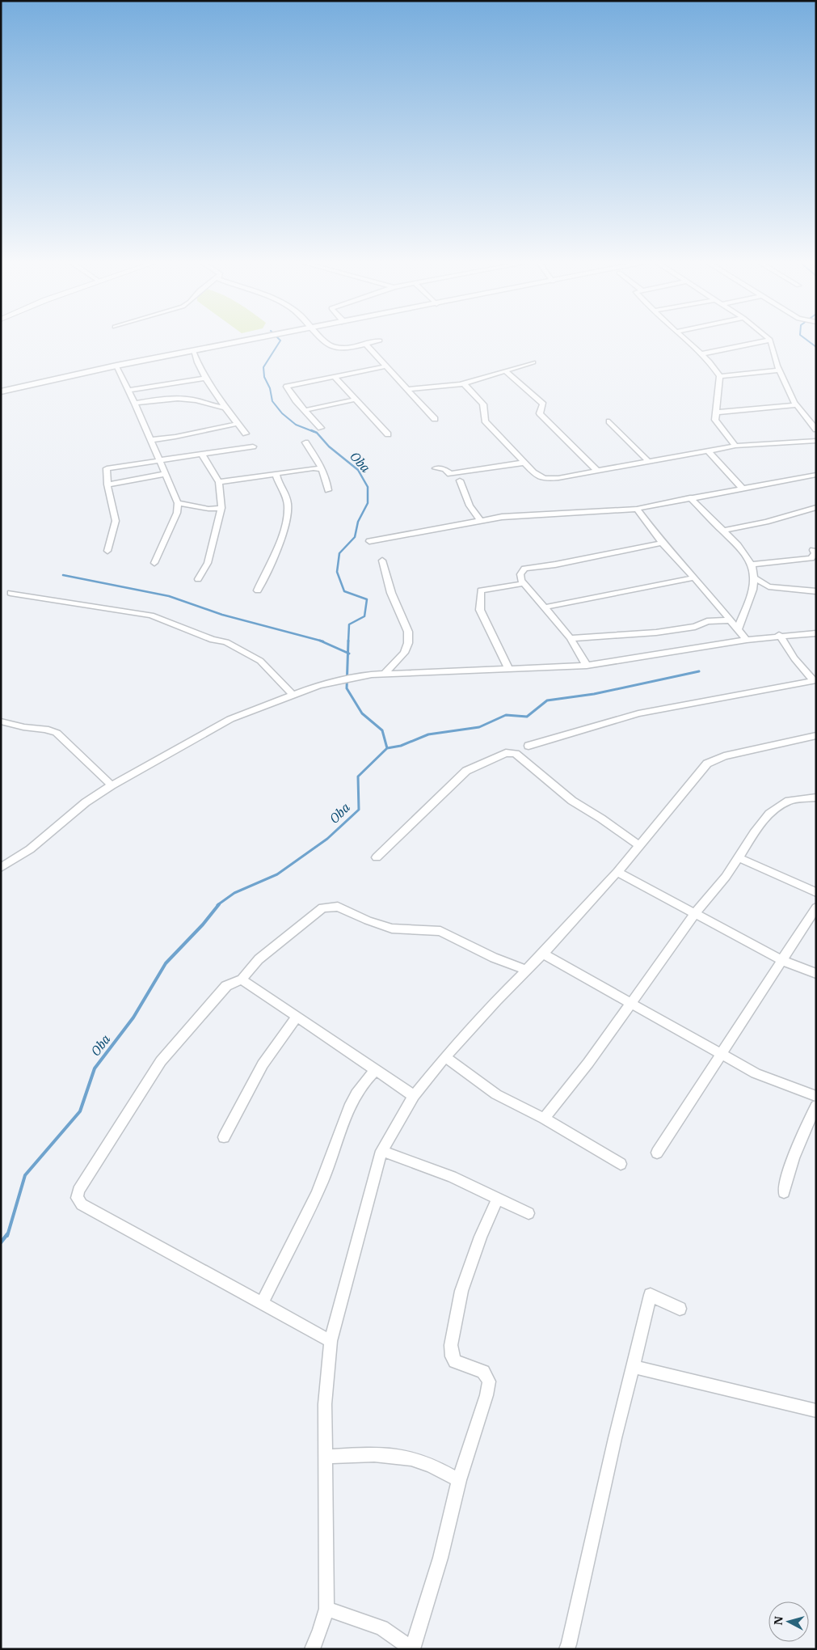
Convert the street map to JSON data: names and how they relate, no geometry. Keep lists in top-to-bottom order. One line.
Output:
{"water":["Oba"],"north":"left"}
